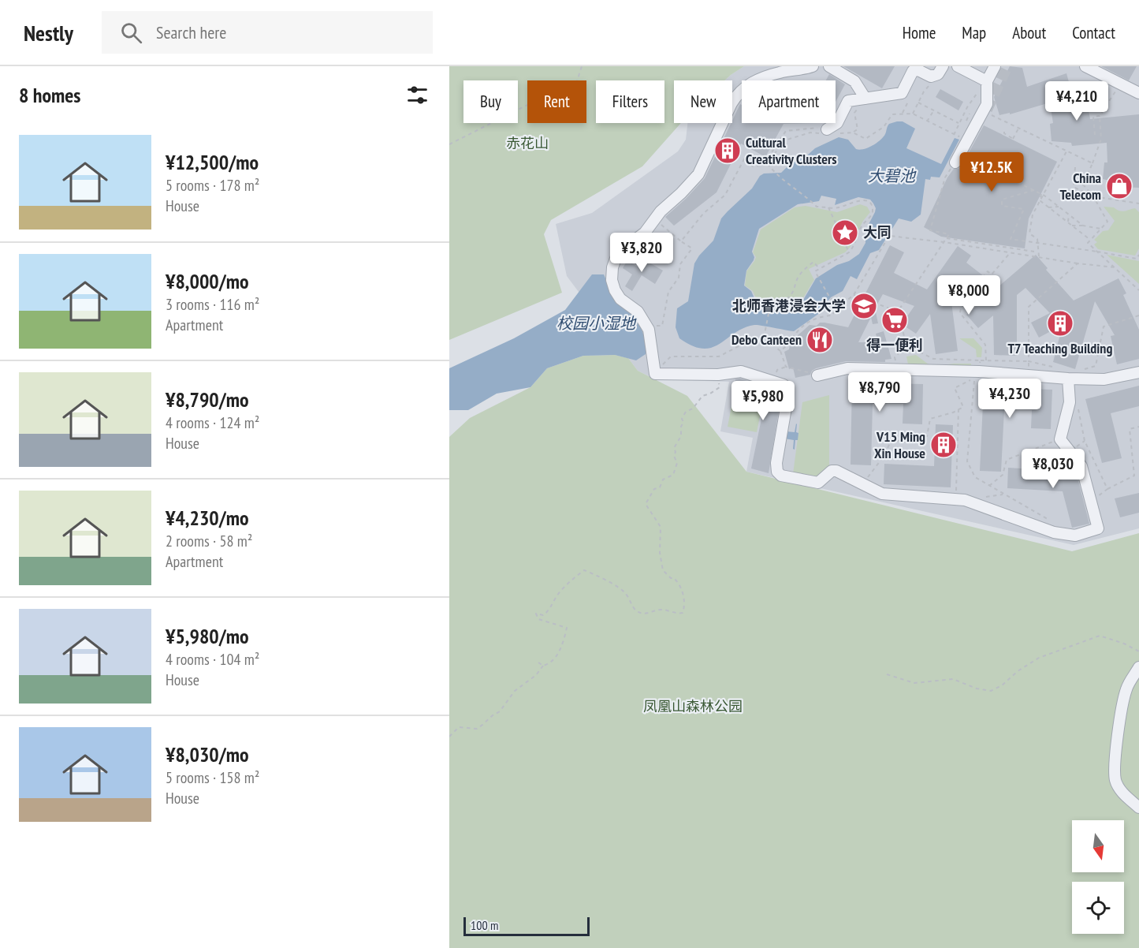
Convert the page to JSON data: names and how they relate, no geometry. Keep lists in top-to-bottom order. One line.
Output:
{"water":["大碧池","校园小湿地"],"parks":["赤花山","凤凰山森林公园"],"places":{"building":["Cultural Creativity Clusters","T7 Teaching Building","V15 Ming Xin House"],"shop":["China Telecom"],"place":["大同"],"school or university":["北师香港浸会大学"],"supermarket":["得一便利"],"restaurant":["Debo Canteen"]},"scale_bar":"100 m","north":"bottom","page":{"header":"Nestly","search":"Search here","nav":["Home","Map","About","Contact"],"heading":"8 homes","chip":["Buy","Rent","Filters","New","Apartment"],"price":["¥4,210","¥12.5K","¥3,820","¥8,000","¥8,790","¥4,230","¥5,980","¥8,030"],"list":[{"name":"¥12,500/mo","note":"5 rooms · 178 m² · House"},{"name":"¥8,000/mo","note":"3 rooms · 116 m² · Apartment"},{"name":"¥8,790/mo","note":"4 rooms · 124 m² · House"},{"name":"¥4,230/mo","note":"2 rooms · 58 m² · Apartment"},{"name":"¥5,980/mo","note":"4 rooms · 104 m² · House"},{"name":"¥8,030/mo","note":"5 rooms · 158 m² · House"}],"scale":"100 m"}}
